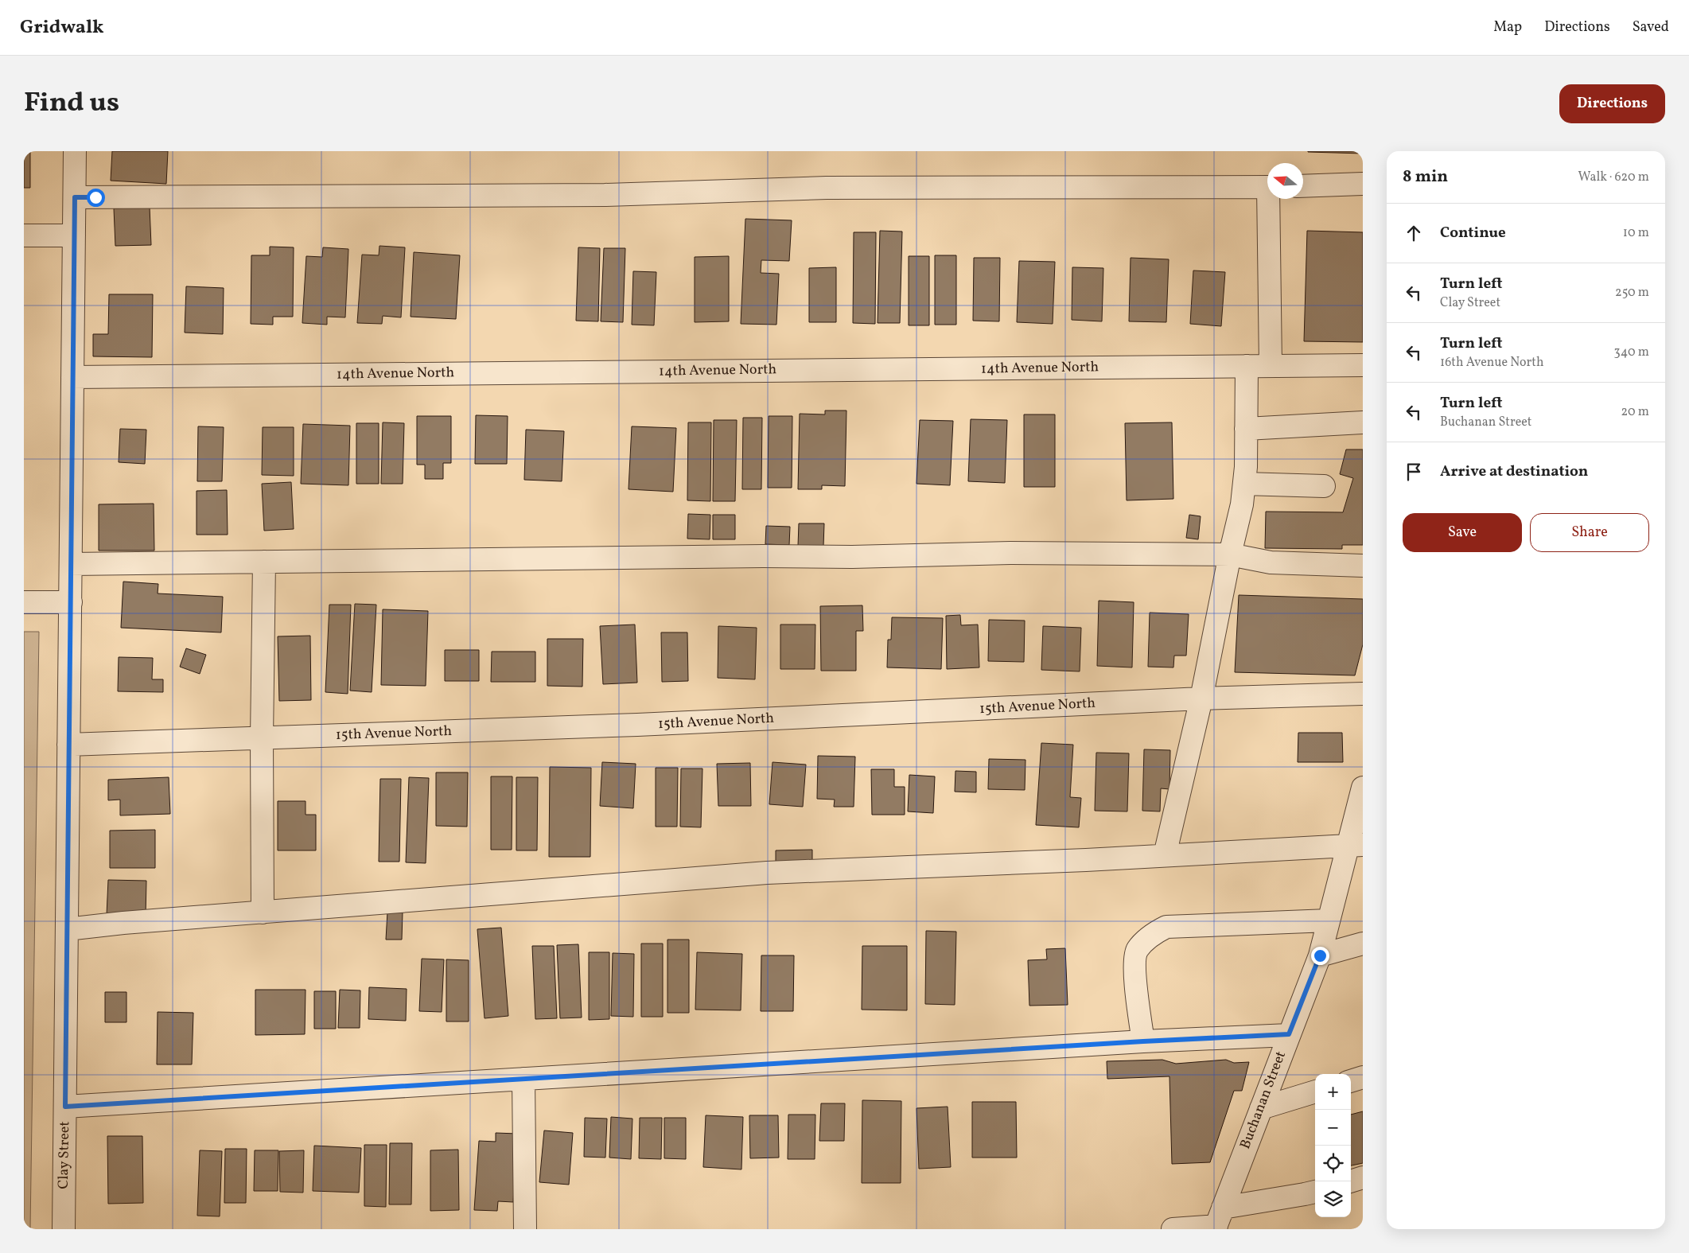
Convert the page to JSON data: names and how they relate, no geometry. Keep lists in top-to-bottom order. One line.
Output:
{"streets":{"street":["14th Avenue North","15th Avenue North","Buchanan Street","Clay Street"]},"crossings":[["14th Avenue North","Clay Street"],["15th Avenue North","Clay Street"]],"north":"left","page":{"header":"Gridwalk","nav":["Map","Directions","Saved"],"title":"Find us","buttons":["Directions",["Save","Share"]],"heading":["8 min","Walk · 620 m"],"list":[["Continue","10 m"],["Turn left","Clay Street","250 m"],["Turn left","16th Avenue North","340 m"],["Turn left","Buchanan Street","20 m"],"Arrive at destination"],"map_buttons":["+","−"]}}
